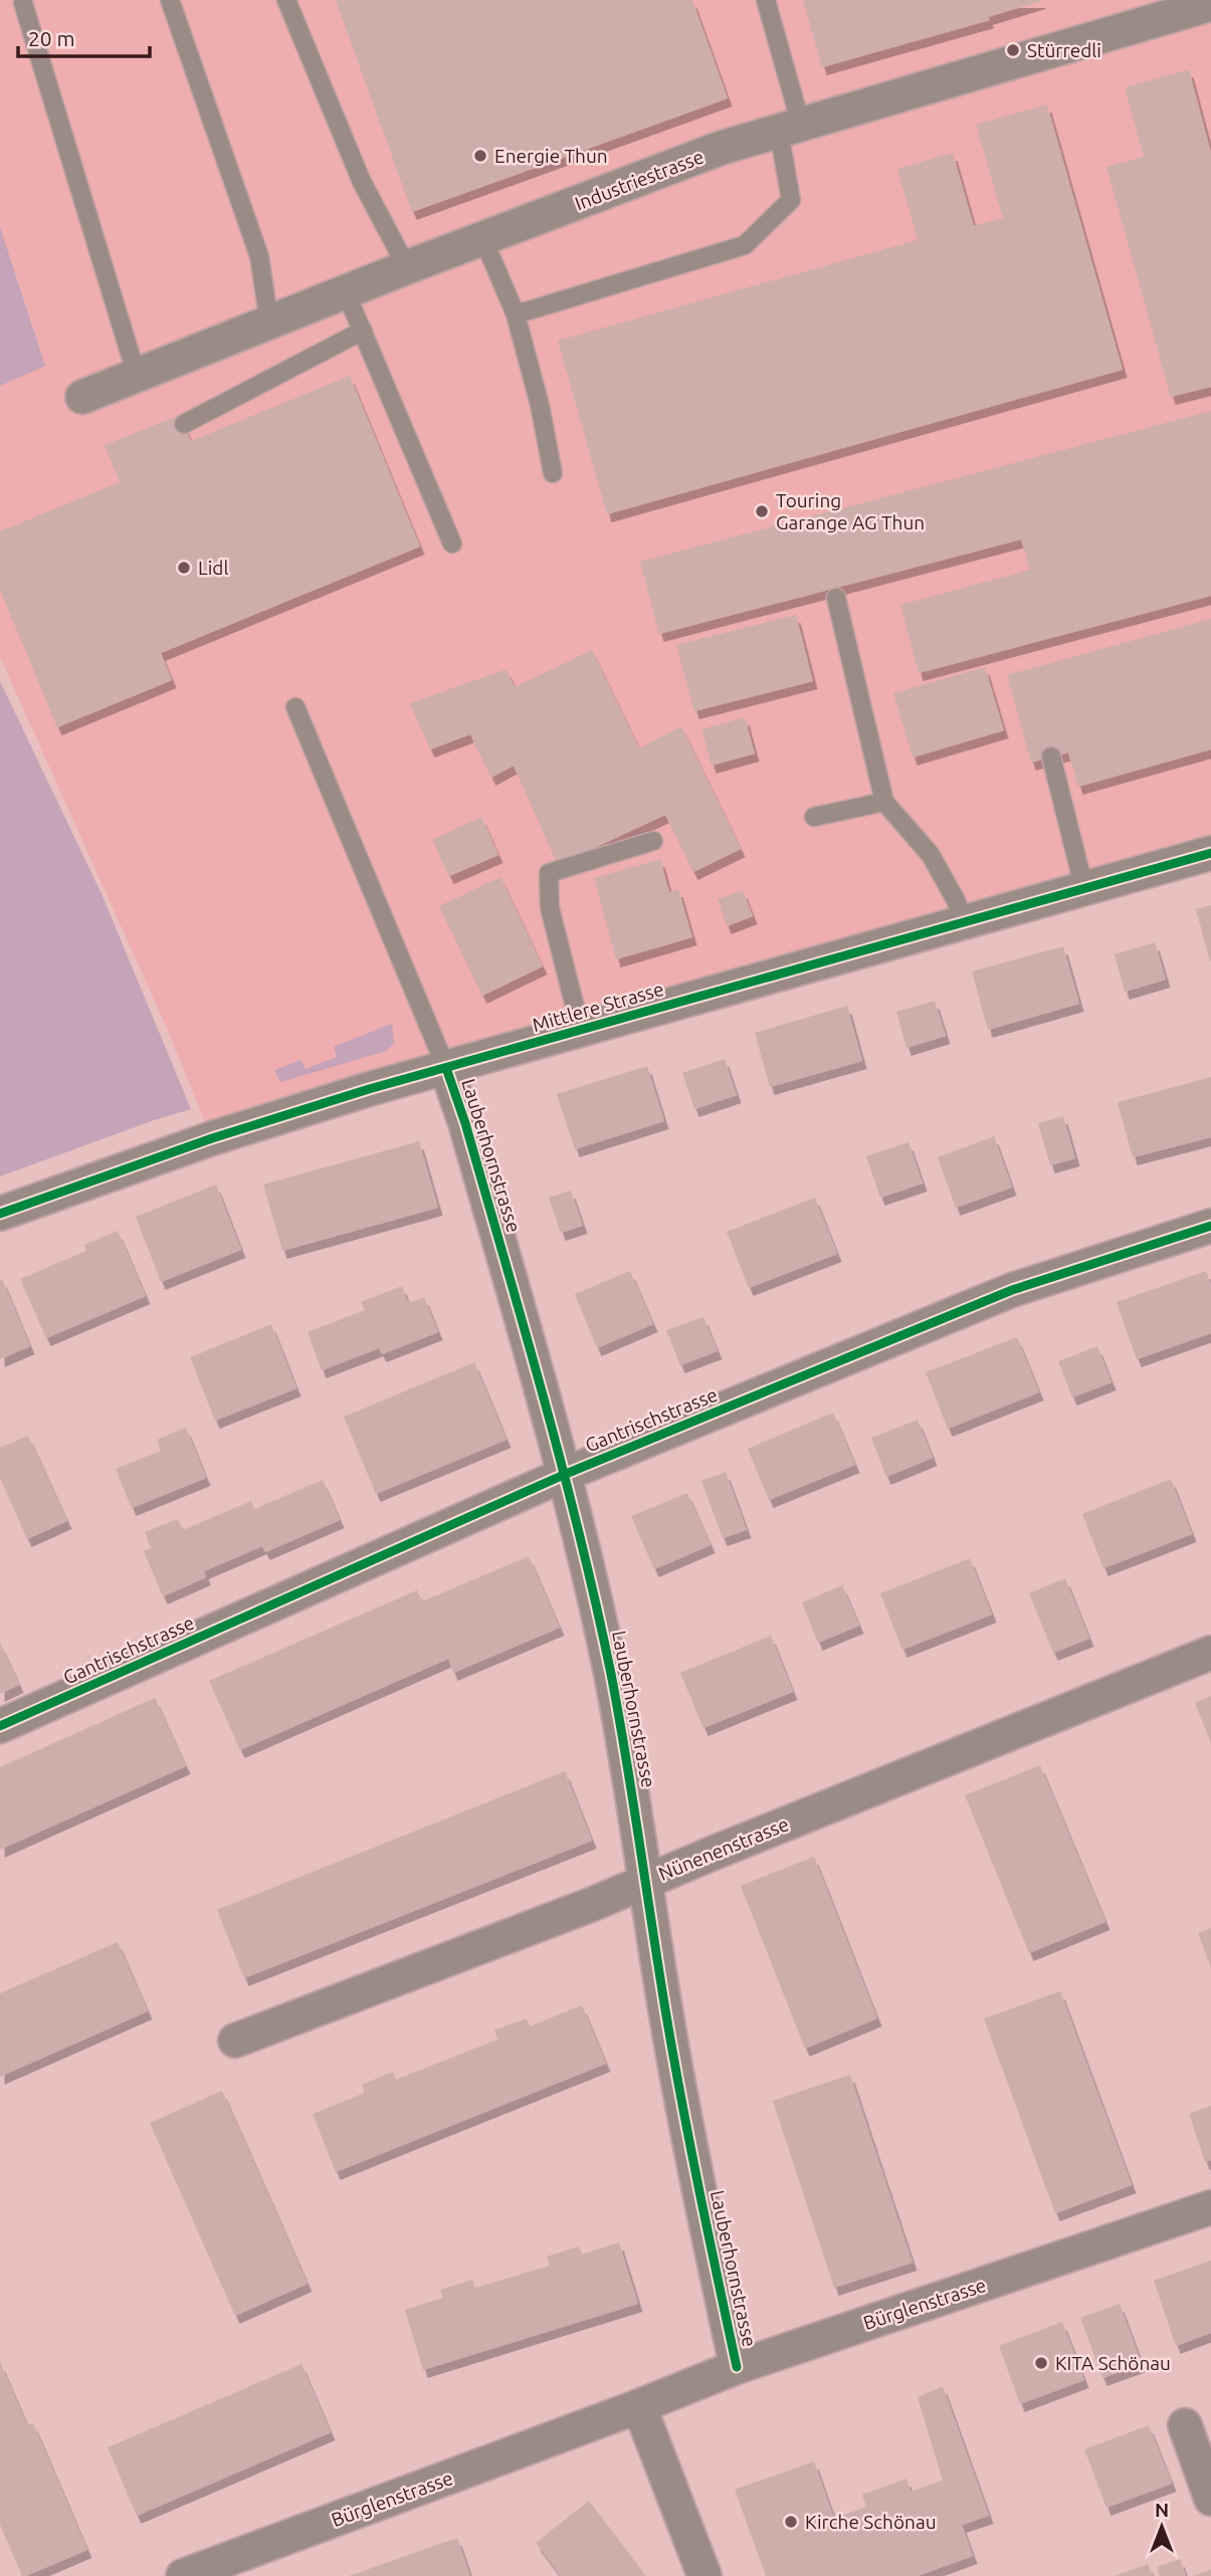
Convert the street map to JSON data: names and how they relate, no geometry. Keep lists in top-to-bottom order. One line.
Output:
{"streets":{"street":["Industriestrasse","Mittlere Strasse","Lauberhornstrasse","Gantrischstrasse","Nünenenstrasse","Bürglenstrasse"]},"crossings":[["Mittlere Strasse","Lauberhornstrasse"],["Lauberhornstrasse","Gantrischstrasse"],["Lauberhornstrasse","Nünenenstrasse"],["Lauberhornstrasse","Bürglenstrasse"]],"places":["Stürredli","Energie Thun","Touring Garange AG Thun","Lidl","KITA Schönau","Kirche Schönau"],"scale_bar":"20 m","north":"top"}
